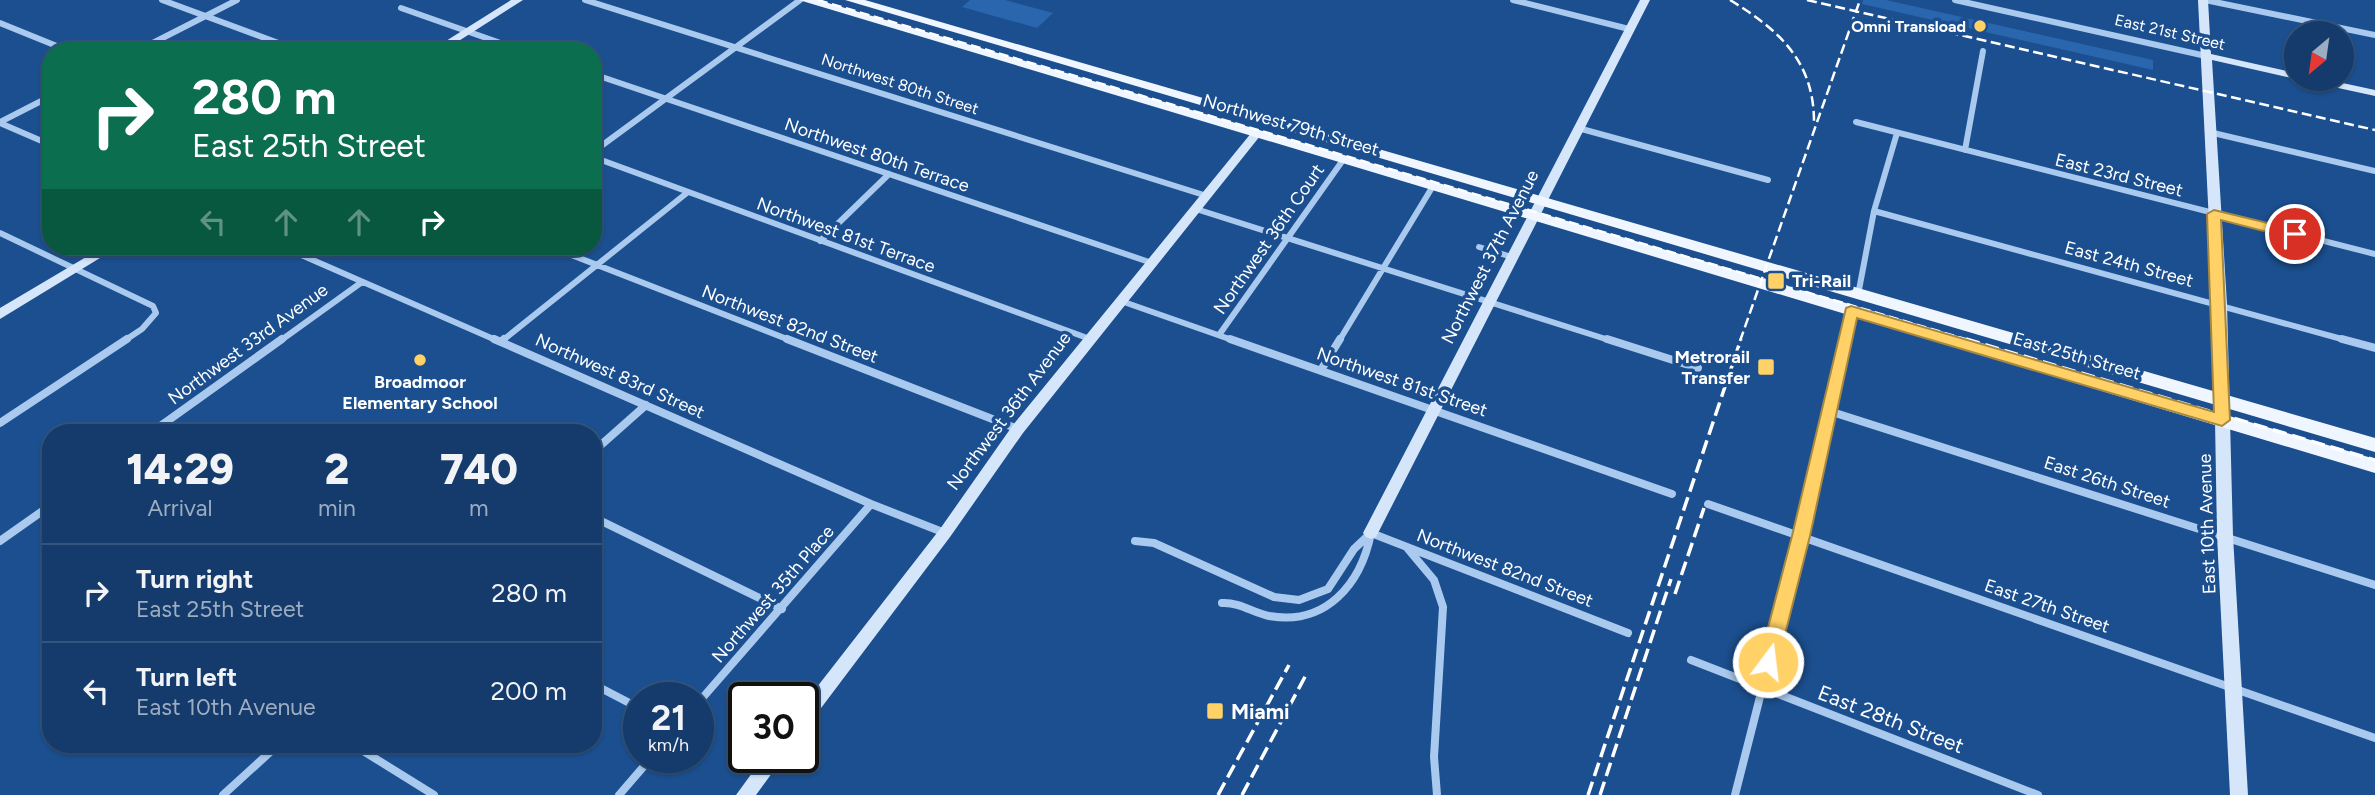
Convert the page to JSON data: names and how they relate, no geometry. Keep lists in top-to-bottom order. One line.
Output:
{"streets":{"main road":["Northwest 79th Street","East 25th Street"],"street":["East 21st Street","Northwest 80th Street","Northwest 80th Terrace","East 23rd Street","Northwest 81st Terrace","Northwest 36th Court","Northwest 37th Avenue","East 24th Street","Northwest 82nd Street","Northwest 33rd Avenue","Northwest 83rd Street","Northwest 81st Street","Northwest 36th Avenue","East 26th Street","East 10th Avenue","Northwest 35th Place","East 27th Street","East 28th Street"]},"crossings":[["East 21st Street","East 10th Avenue"],["Northwest 80th Street","Northwest 36th Avenue"],["Northwest 79th Street","Northwest 36th Court"],["Northwest 79th Street","Northwest 37th Avenue"],["Northwest 79th Street","East 25th Street"],["Northwest 79th Street","Northwest 36th Avenue"],["Northwest 80th Terrace","Northwest 36th Avenue"],["East 23rd Street","East 10th Avenue"],["Northwest 81st Terrace","Northwest 36th Avenue"],["Northwest 36th Court","Northwest 81st Street"],["Northwest 37th Avenue","Northwest 82nd Street"],["Northwest 37th Avenue","Northwest 81st Street"],["East 24th Street","East 10th Avenue"],["Northwest 82nd Street","Northwest 36th Avenue"],["Northwest 33rd Avenue","Northwest 83rd Street"],["East 25th Street","East 10th Avenue"],["Northwest 83rd Street","Northwest 36th Avenue"],["Northwest 83rd Street","Northwest 35th Place"],["Northwest 81st Street","Northwest 36th Avenue"],["East 26th Street","East 10th Avenue"],["East 10th Avenue","East 27th Street"]],"places":{"other":["Omni Transload","Broadmoor Elementary School"],"transit":["Tri-Rail","Metrorail Transfer","Miami"]},"north":"bottom left","page":{"turn":["280 m","East 25th Street"],"eta":["14:29","Arrival","2","min","740","m"],"list":[{"name":"Turn right","note":"East 25th Street","value":"280 m"},{"name":"Turn left","note":"East 10th Avenue","value":"200 m"}],"speed":"21 km/h","limit":"30"}}
